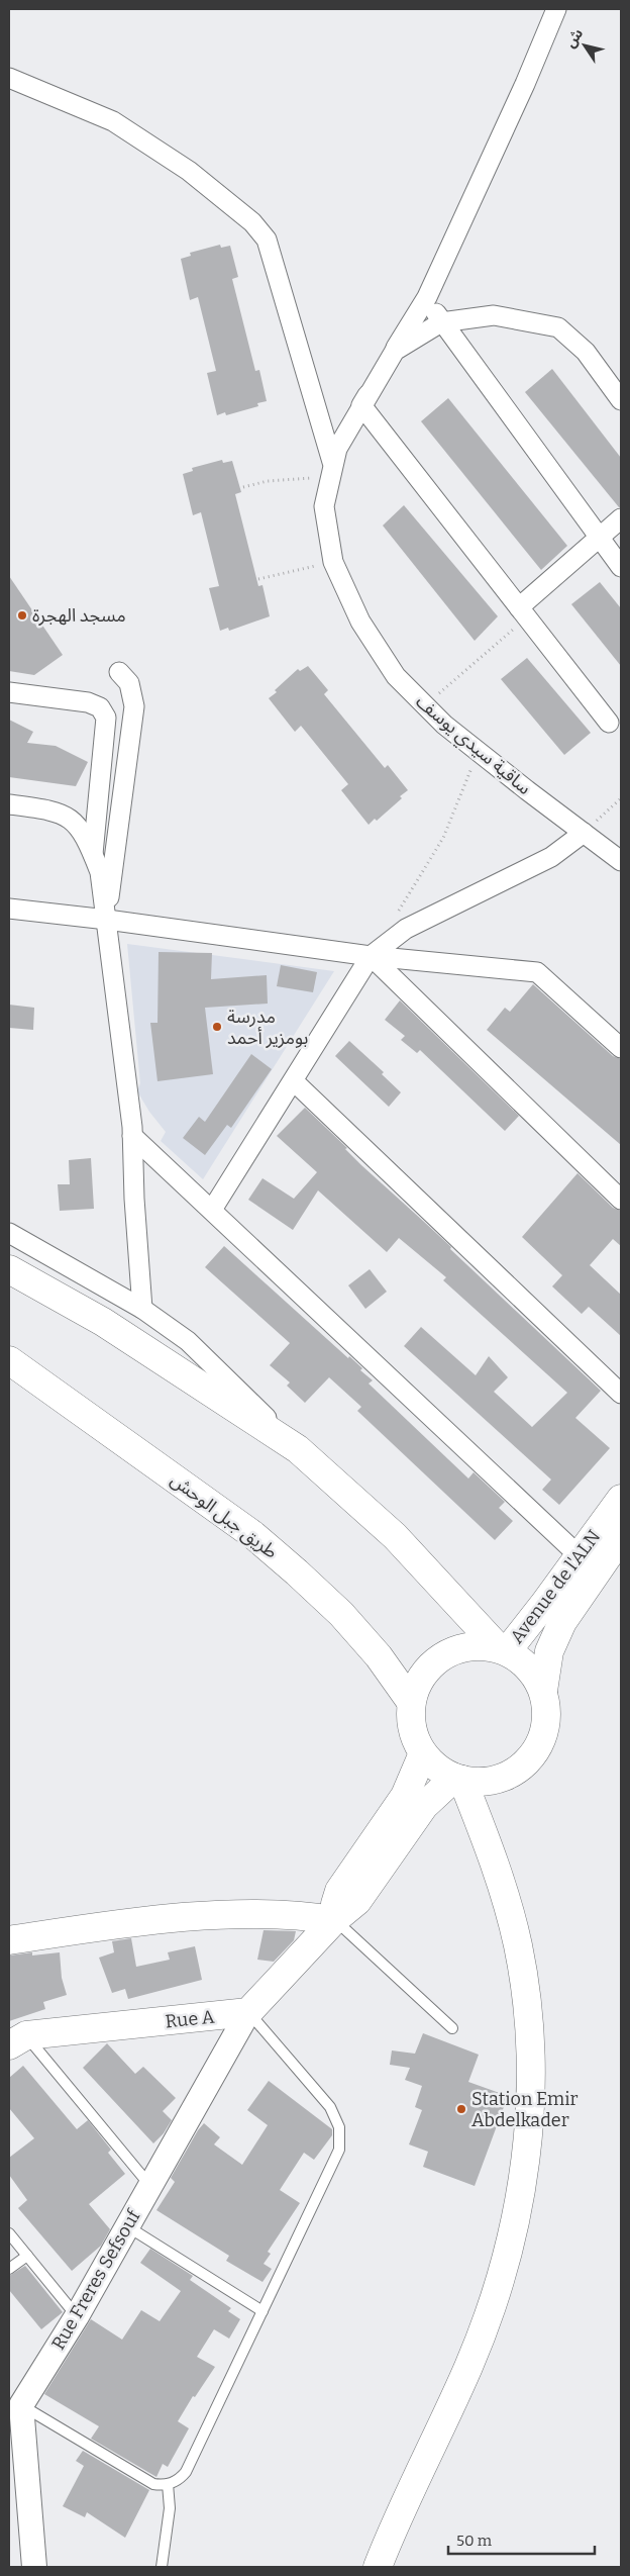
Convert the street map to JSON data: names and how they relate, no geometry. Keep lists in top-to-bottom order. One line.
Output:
{"streets":{"main road":["طريق جبل الوحش","Avenue de l'ALN","Rue A"],"street":["ساقية سيدي يوسف","Rue Freres Sefsouf"]},"crossings":[["طريق جبل الوحش","Avenue de l'ALN"],["Rue A","Rue Freres Sefsouf"]],"places":["مسجد الهجرة","مدرسة بومزير أحمد","Station Emir Abdelkader"],"scale_bar":"50 m","north":"top left"}
